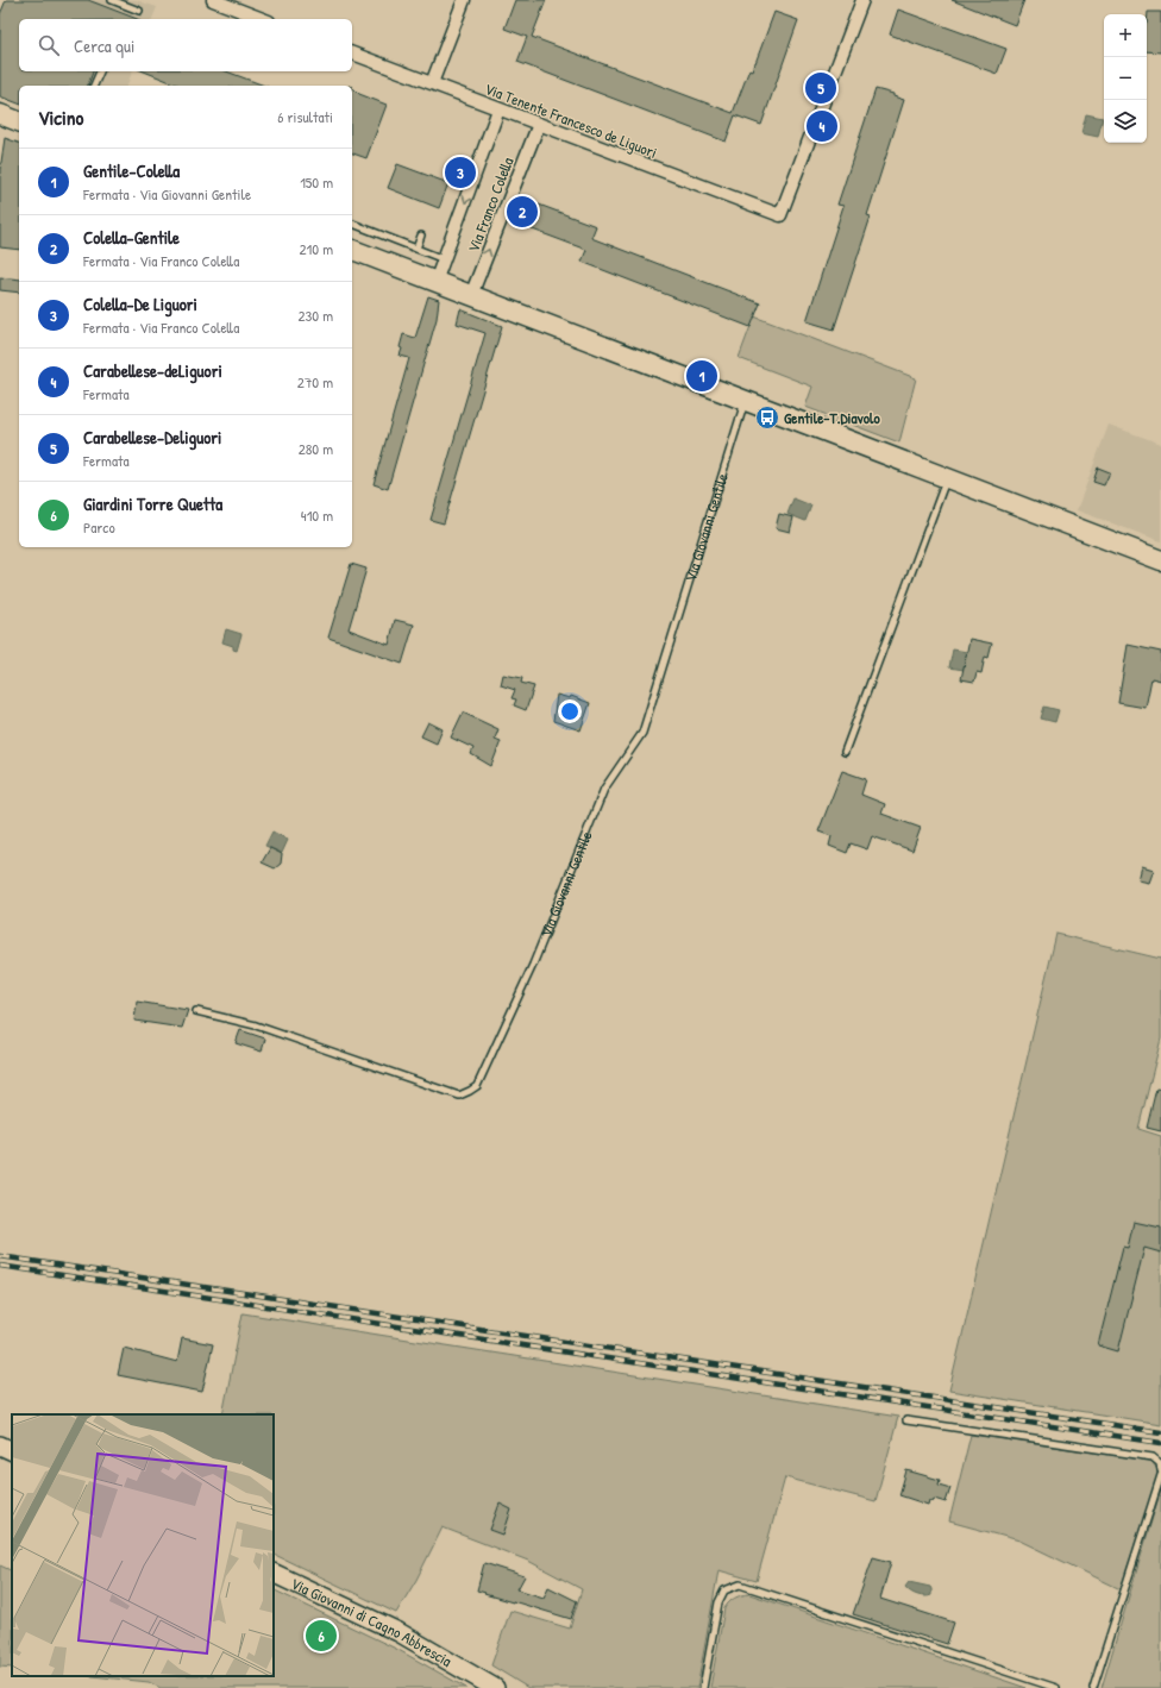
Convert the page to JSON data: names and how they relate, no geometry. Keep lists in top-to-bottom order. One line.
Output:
{"streets":{"main road":["Via Giovanni di Cagno Abbrescia"],"street":["Via Tenente Francesco de Liguori","Via Franco Colella"],"lane":["Via Giovanni Gentile"]},"crossings":[["Via Tenente Francesco de Liguori","Via Franco Colella"]],"places":{"bus stop":["Gentile-T.Diavolo"]},"page":{"map_buttons":["+","−"],"search":"Cerca qui","pins":["5","4","3","2","1","6"],"heading":["Vicino","6 risultati"],"list":[{"mark":"1","name":"Gentile-Colella","note":"Fermata · Via Giovanni Gentile","value":"150 m"},{"mark":"2","name":"Colella-Gentile","note":"Fermata · Via Franco Colella","value":"210 m"},{"mark":"3","name":"Colella-De Liguori","note":"Fermata · Via Franco Colella","value":"230 m"},{"mark":"4","name":"Carabellese-deLiguori","note":"Fermata","value":"270 m"},{"mark":"5","name":"Carabellese-Deliguori","note":"Fermata","value":"280 m"},{"mark":"6","name":"Giardini Torre Quetta","note":"Parco","value":"410 m"}]}}
